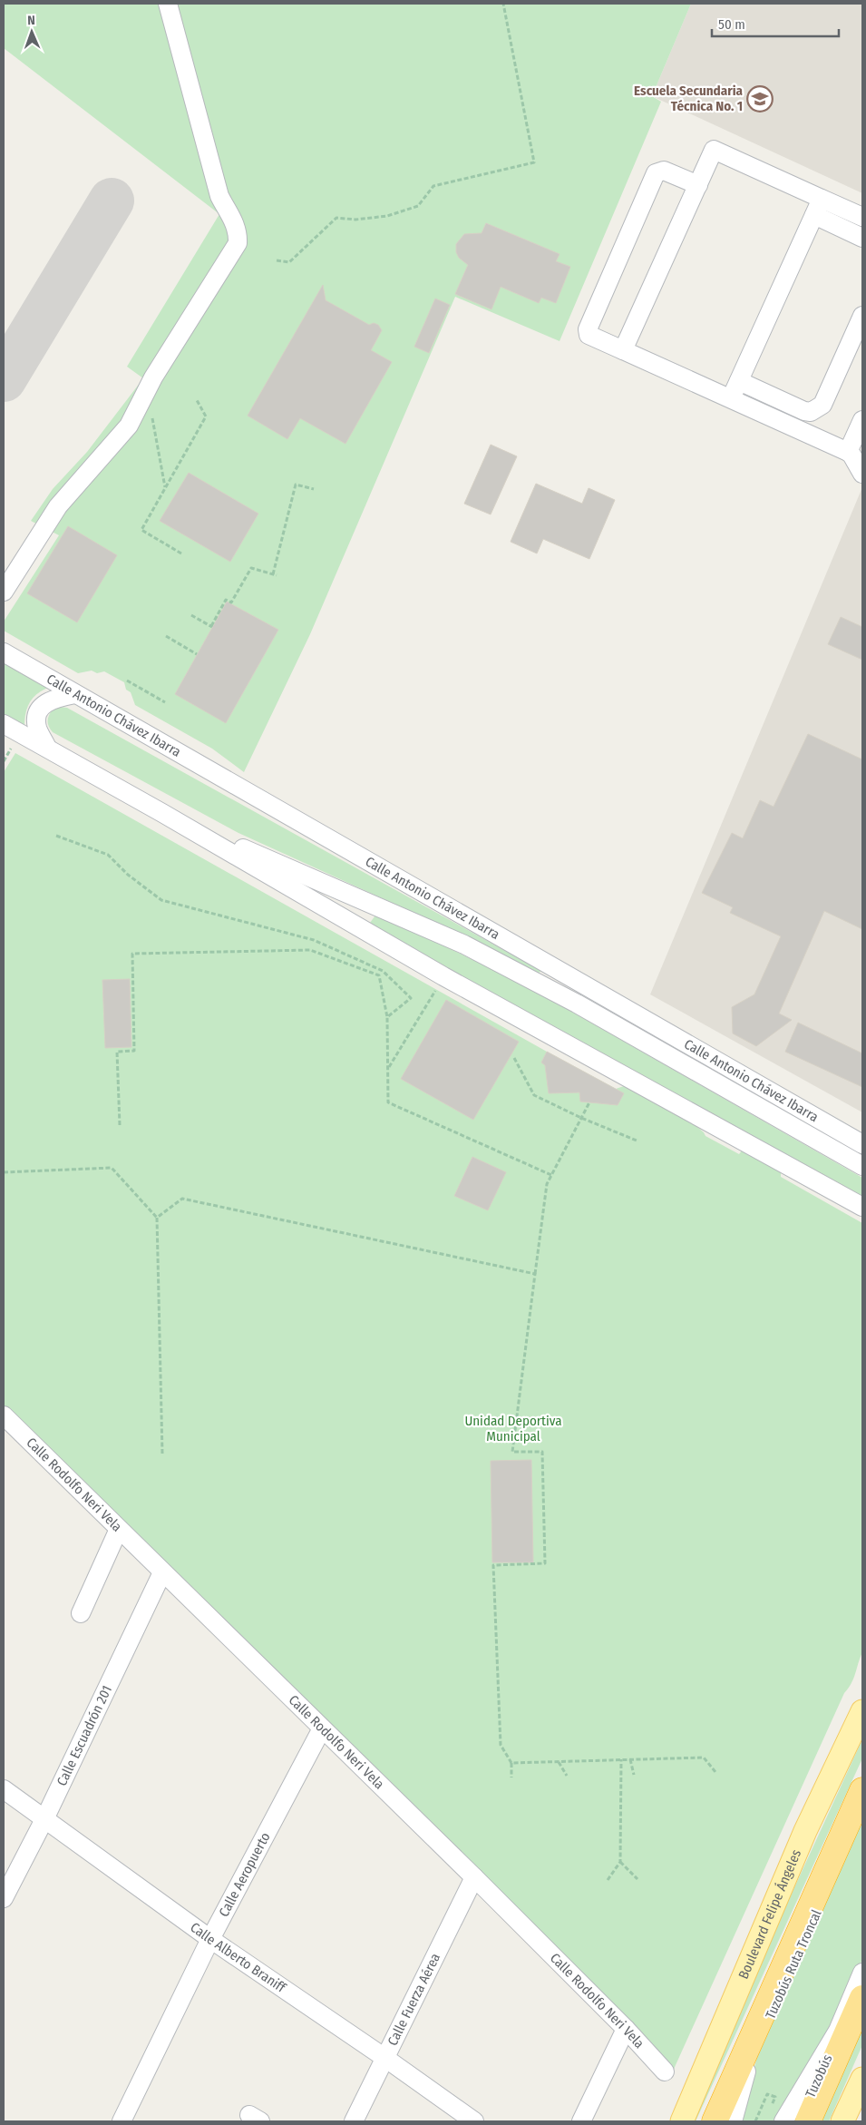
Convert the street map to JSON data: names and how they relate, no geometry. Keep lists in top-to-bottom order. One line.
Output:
{"streets":{"main road":["Boulevard Felipe Ángeles"],"street":["Calle Antonio Chávez Ibarra","Calle Rodolfo Neri Vela","Calle Escuadrón 201","Calle Aeropuerto","Calle Alberto Braniff","Tuzobús Ruta Troncal","Calle Fuerza Aérea","Tuzobús"]},"crossings":[["Calle Rodolfo Neri Vela","Calle Escuadrón 201"],["Calle Rodolfo Neri Vela","Calle Aeropuerto"],["Calle Rodolfo Neri Vela","Calle Fuerza Aérea"],["Calle Escuadrón 201","Calle Alberto Braniff"],["Calle Aeropuerto","Calle Alberto Braniff"],["Calle Alberto Braniff","Calle Fuerza Aérea"]],"parks":["Unidad Deportiva Municipal"],"places":{"school or university":["Escuela Secundaria Técnica No. 1"]},"scale_bar":"50 m","north":"top"}
